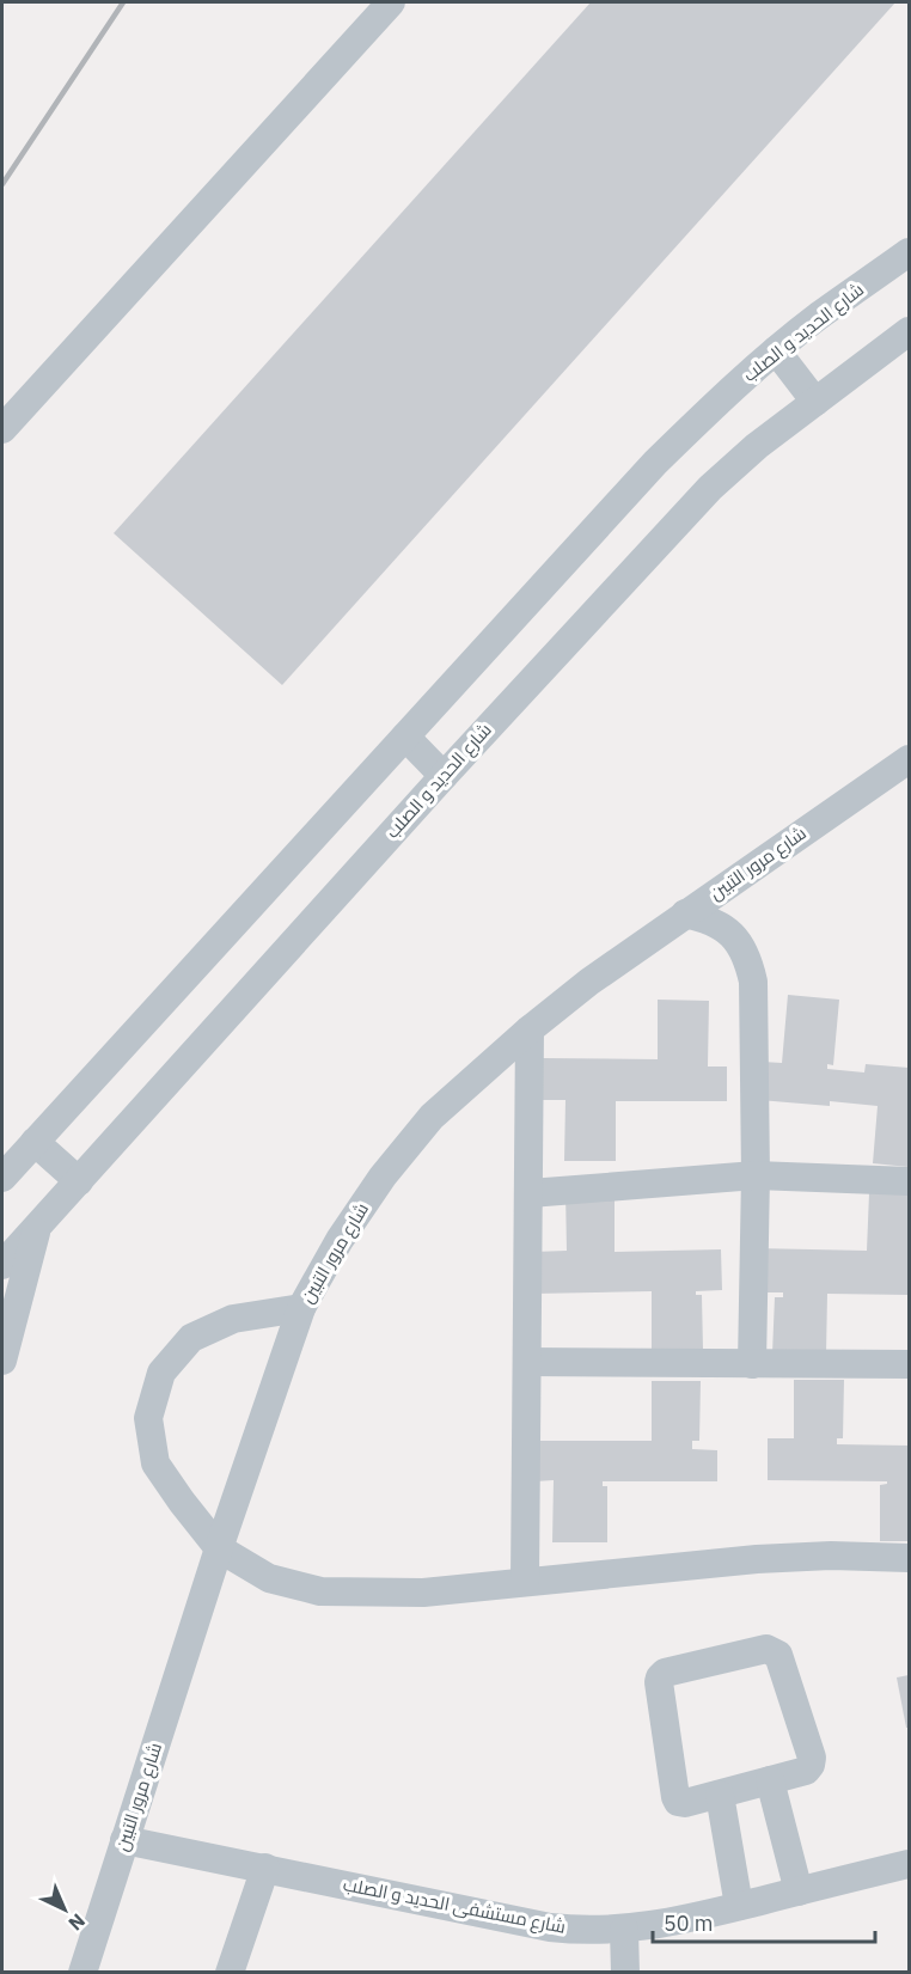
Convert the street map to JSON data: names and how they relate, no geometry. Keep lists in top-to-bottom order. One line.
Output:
{"streets":{"street":["شارع الحديد و الصلب","شارع مرور التبين","شارع مستشفى الحديد و الصلب"]},"crossings":[["شارع مرور التبين","شارع مستشفى الحديد و الصلب"]],"scale_bar":"50 m","north":"bottom right"}
